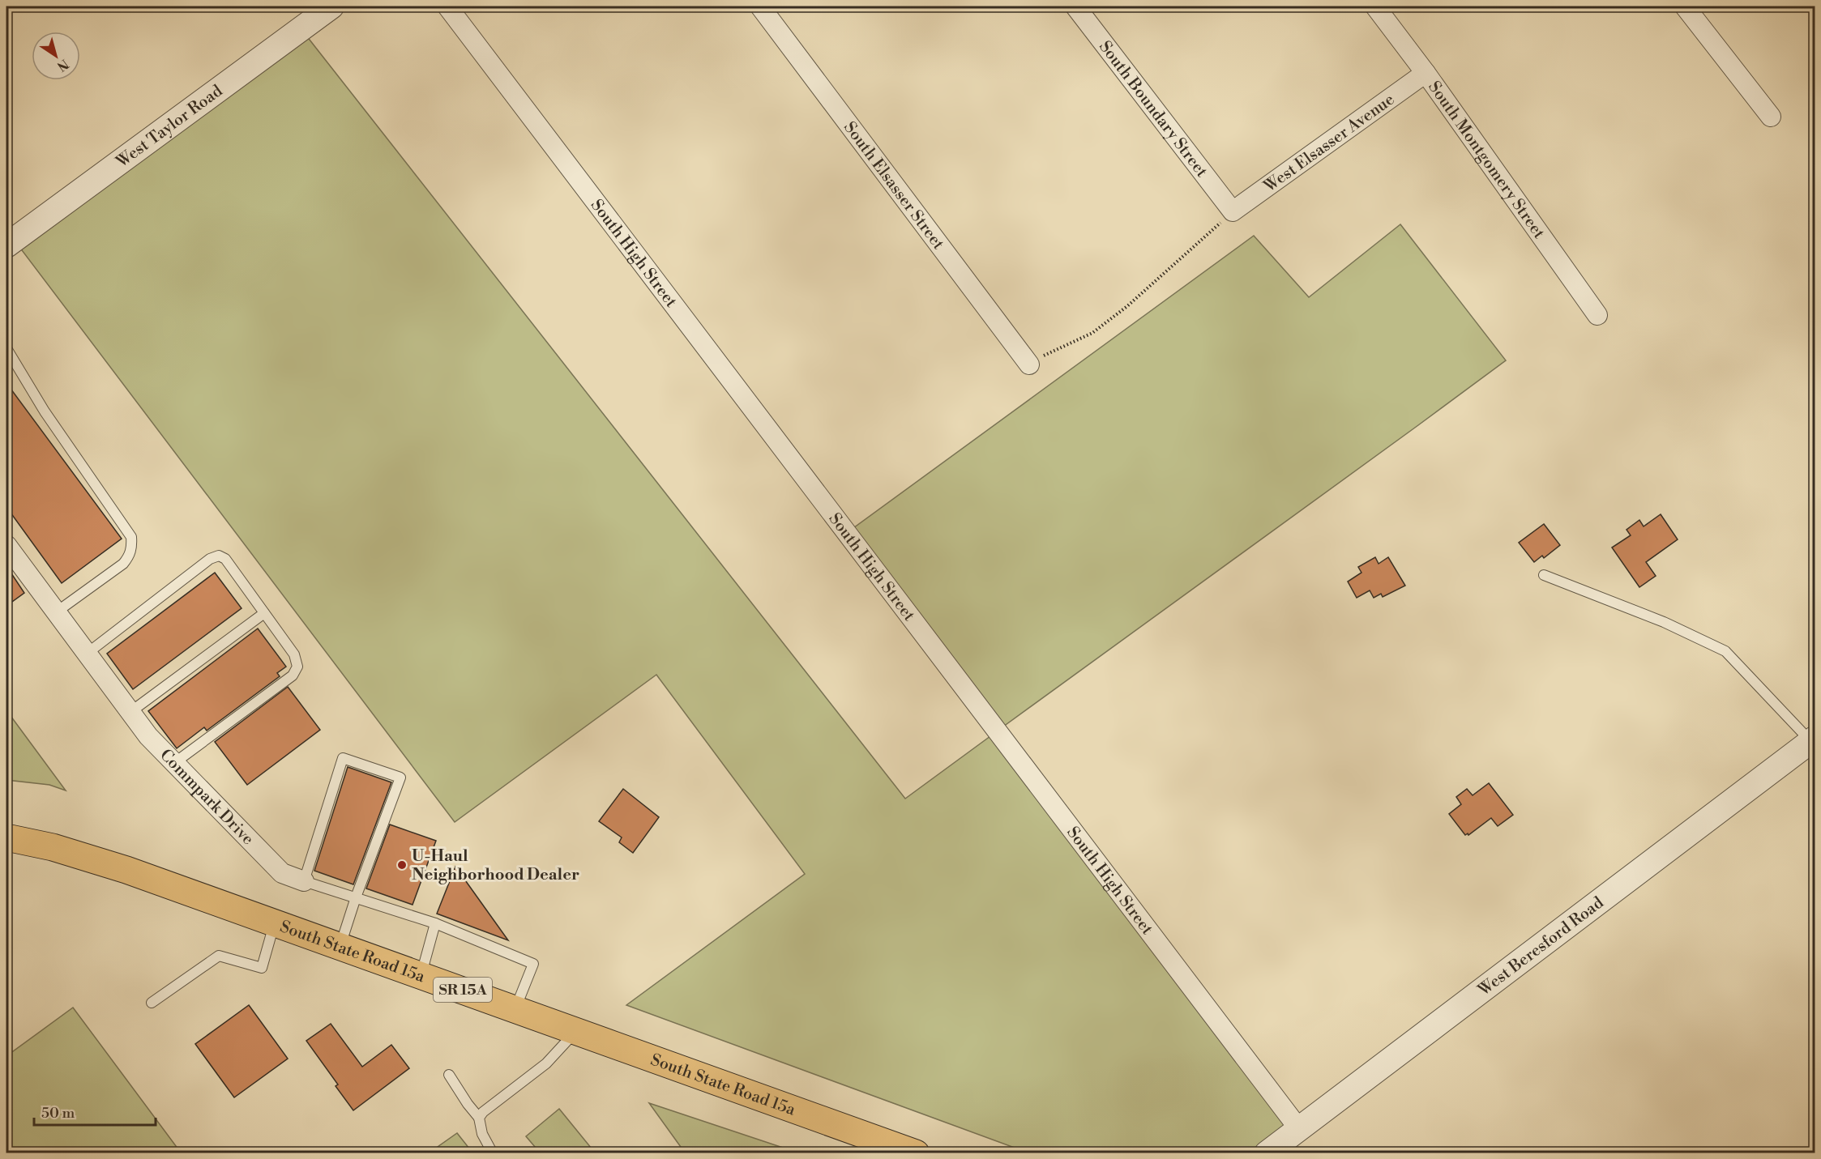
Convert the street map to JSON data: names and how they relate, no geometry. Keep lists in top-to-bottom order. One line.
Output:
{"streets":{"highway":["South State Road 15a","SR 15A"],"street":["South Boundary Street","West Taylor Road","West Elsasser Avenue","South Montgomery Street","South Elsasser Street","South High Street","Commpark Drive","West Beresford Road"]},"crossings":[["South Boundary Street","West Elsasser Avenue"],["West Elsasser Avenue","South Montgomery Street"],["South High Street","West Beresford Road"],["Commpark Drive","South State Road 15a"]],"places":["U-Haul Neighborhood Dealer"],"scale_bar":"50 m","north":"bottom right"}
